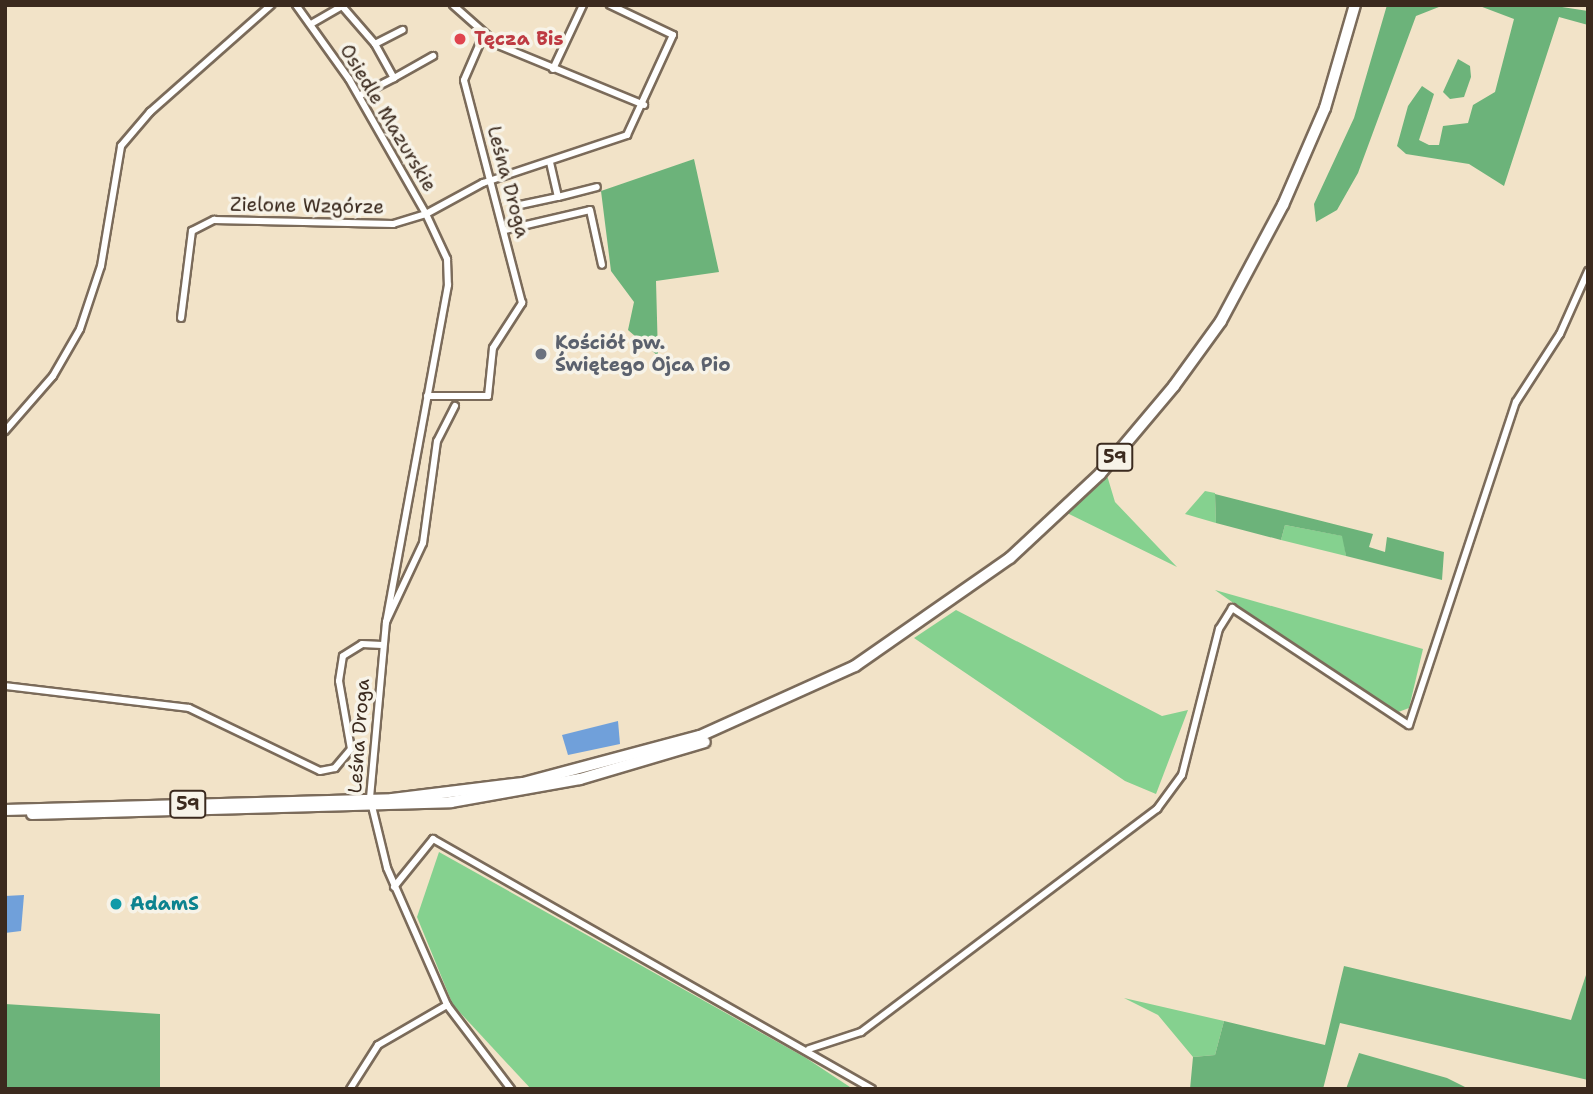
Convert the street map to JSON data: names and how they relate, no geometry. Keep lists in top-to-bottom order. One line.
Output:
{"streets":{"main road":["59"],"street":["Osiedle Mazurskie","Leśna Droga","Zielone Wzgórze"]},"crossings":[["Osiedle Mazurskie","Leśna Droga"],["Osiedle Mazurskie","Zielone Wzgórze"],["Leśna Droga","59"]],"places":["Tęcza Bis","Kościół pw. Świętego Ojca Pio","AdamS"]}
